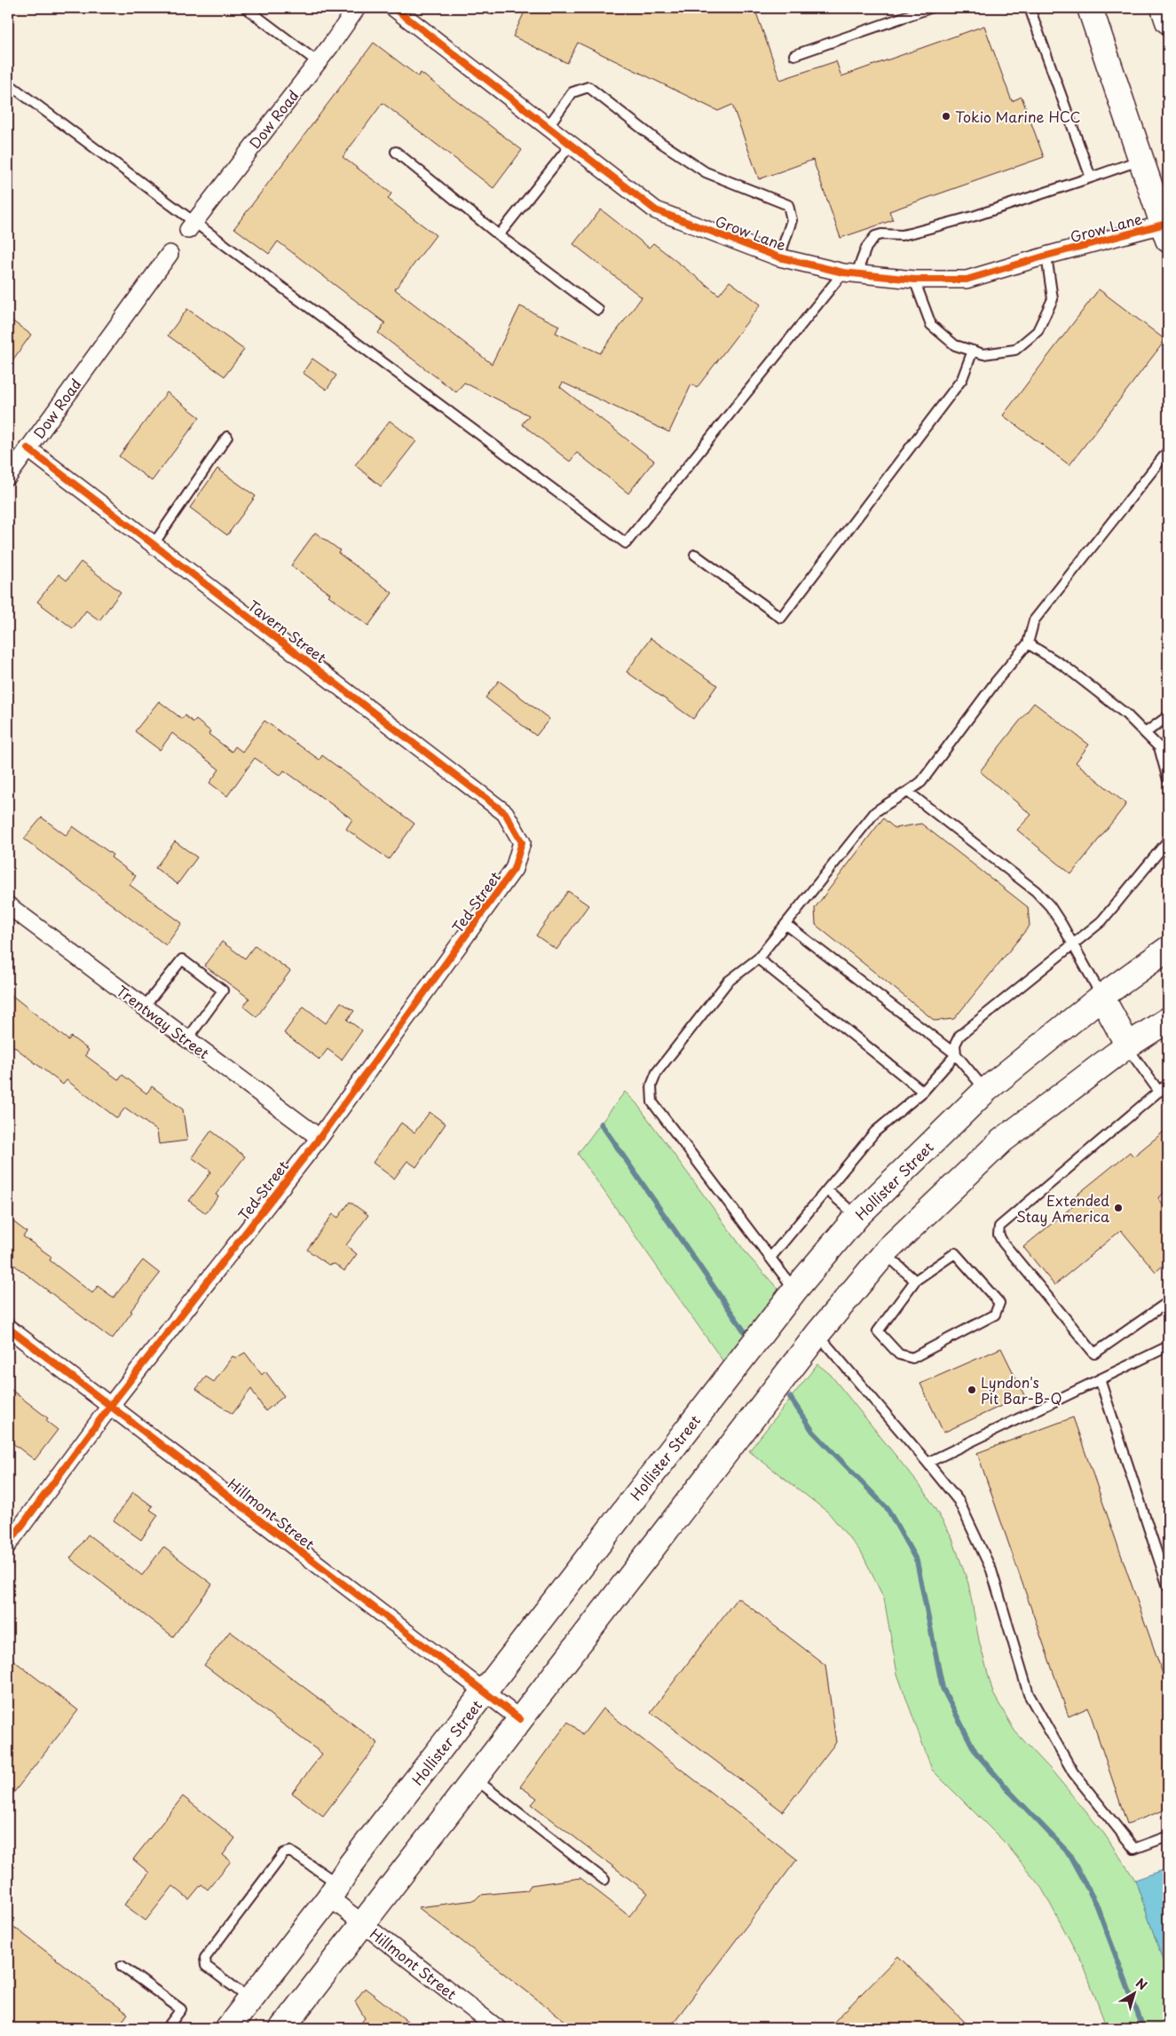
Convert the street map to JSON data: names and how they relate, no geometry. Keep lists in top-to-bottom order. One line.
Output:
{"streets":{"main road":["Hollister Street"],"street":["Dow Road","Grow Lane","Tavern Street","Ted Street","Trentway Street","Hillmont Street"]},"crossings":[["Dow Road","Tavern Street"],["Tavern Street","Ted Street"],["Ted Street","Trentway Street"],["Ted Street","Hillmont Street"],["Hollister Street","Hillmont Street"]],"places":["Tokio Marine HCC","Extended Stay America","Lyndon's Pit Bar-B-Q"],"north":"top right"}
